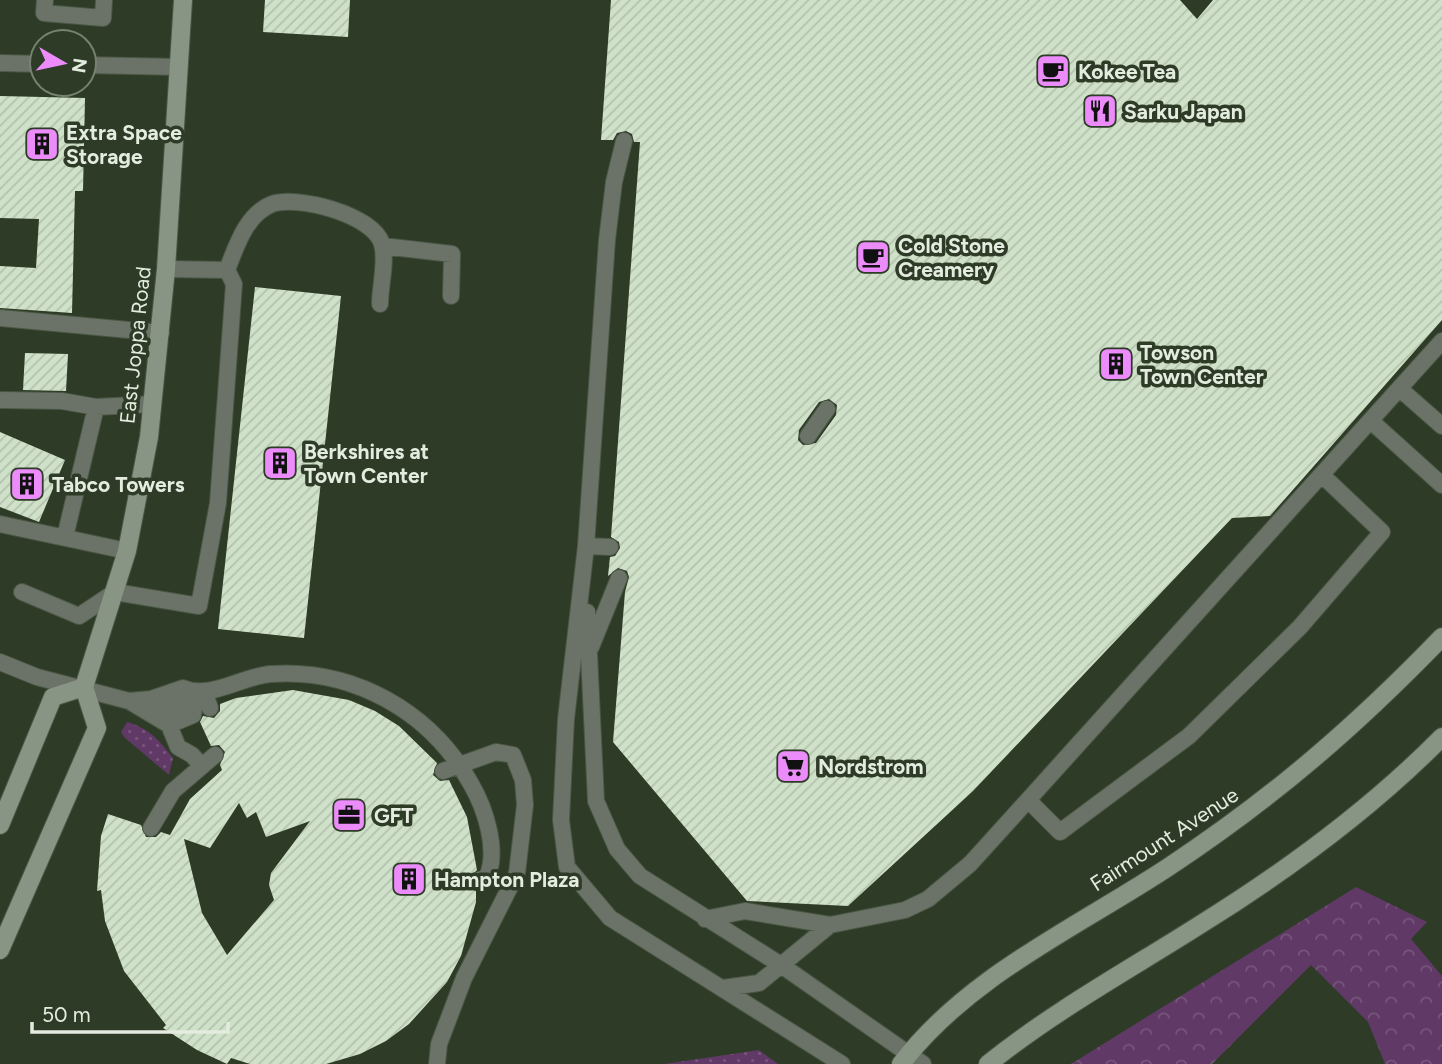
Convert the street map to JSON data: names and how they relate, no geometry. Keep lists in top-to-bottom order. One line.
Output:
{"streets":{"main road":["East Joppa Road","Fairmount Avenue"]},"places":{"cafe":["Kokee Tea","Cold Stone Creamery"],"restaurant":["Sarku Japan"],"building":["Extra Space Storage","Towson Town Center","Berkshires at Town Center","Tabco Towers","Hampton Plaza"],"supermarket":["Nordstrom"],"office":["GFT"]},"scale_bar":"50 m","north":"right"}
